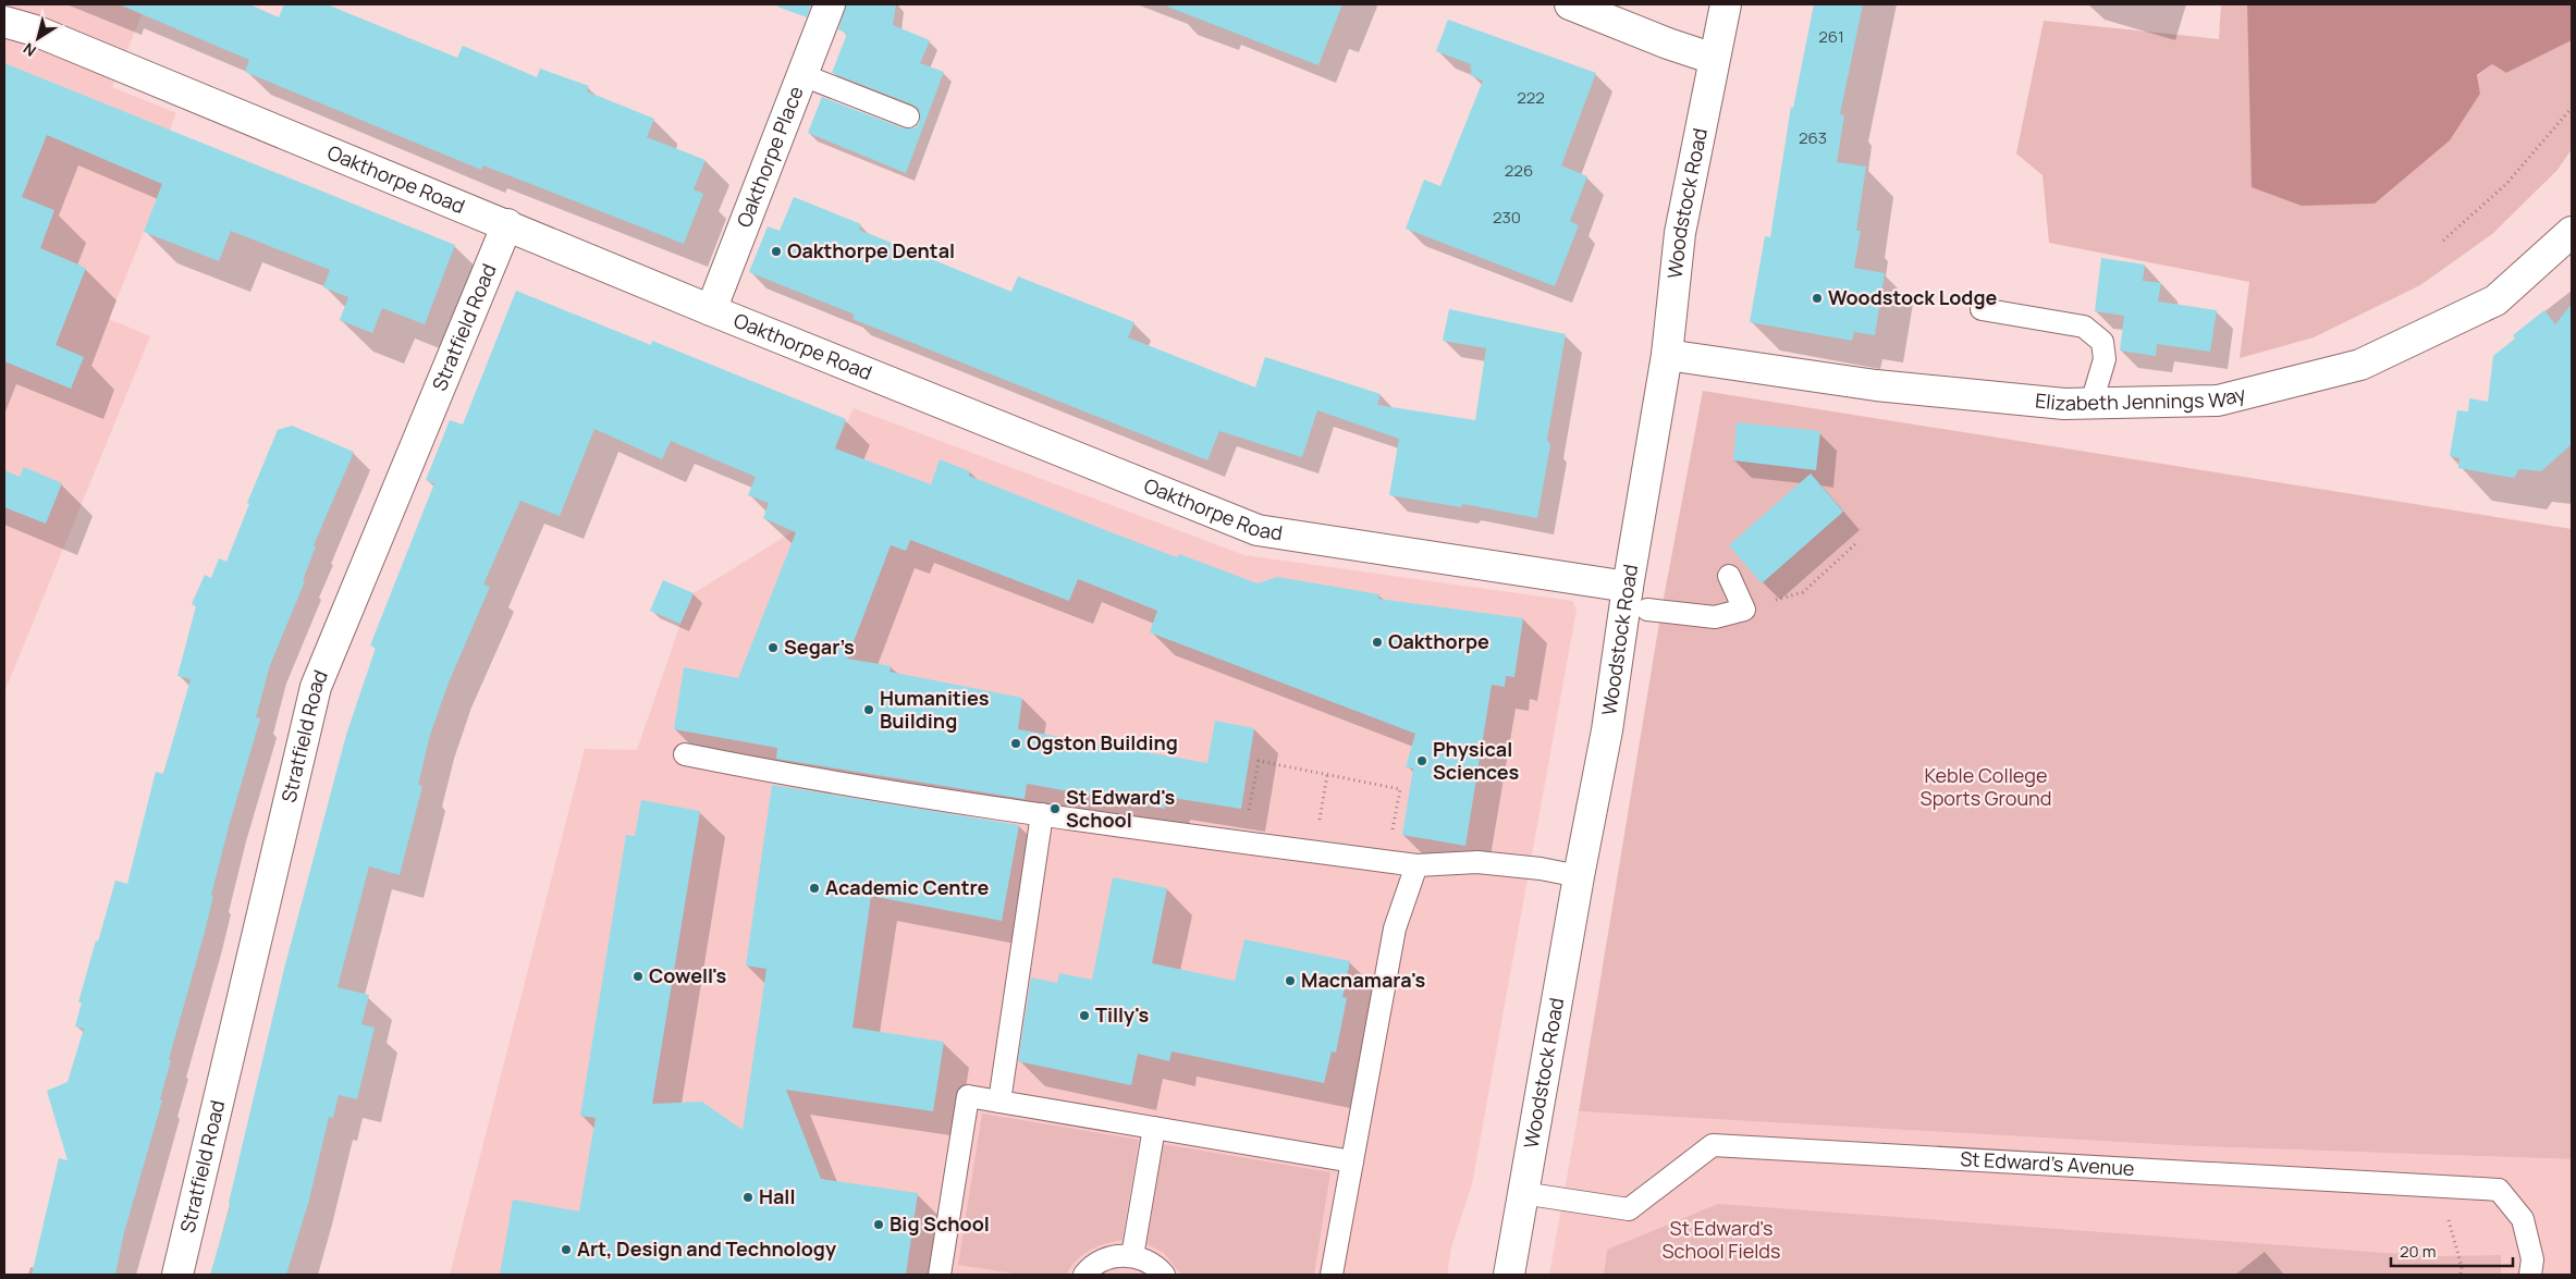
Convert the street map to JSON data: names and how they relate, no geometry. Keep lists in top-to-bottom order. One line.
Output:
{"streets":{"street":["Oakthorpe Place","Oakthorpe Road","Woodstock Road","Stratfield Road","Elizabeth Jennings Way"],"lane":["St Edward's Avenue"]},"crossings":[["Oakthorpe Place","Oakthorpe Road"],["Oakthorpe Road","Woodstock Road"],["Oakthorpe Road","Stratfield Road"],["Woodstock Road","Elizabeth Jennings Way"],["Woodstock Road","St Edward's Avenue"]],"parks":["Keble College Sports Ground","St Edward's School Fields"],"places":["Oakthorpe Dental","Woodstock Lodge","Oakthorpe","Segar’s","Humanities Building","Ogston Building","Physical Sciences","St Edward's School","Academic Centre","Cowell's","Macnamara's","Tilly's","Hall","Big School","Art, Design and Technology"],"house_numbers":["261","222","263","226","230"],"scale_bar":"20 m","north":"bottom left"}
